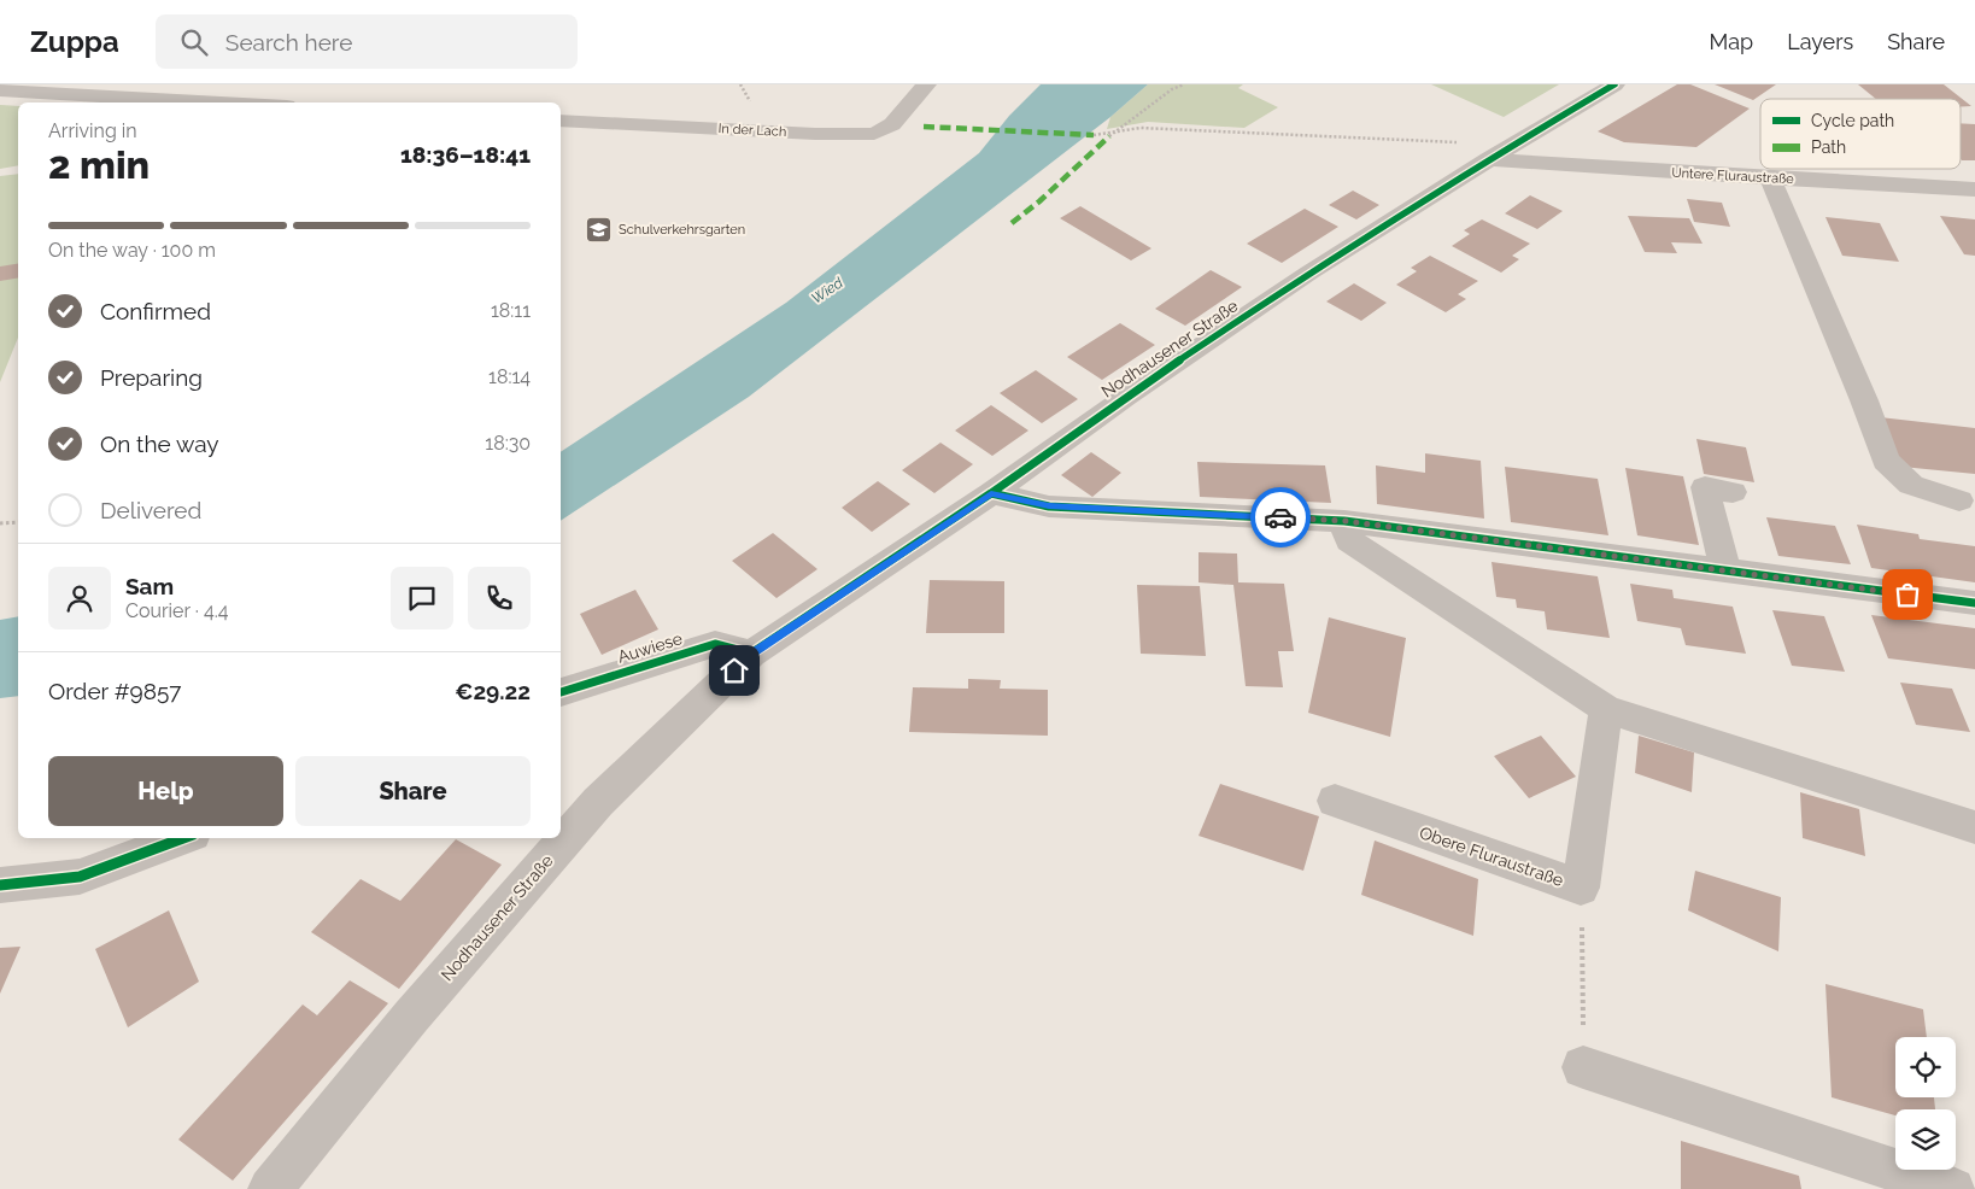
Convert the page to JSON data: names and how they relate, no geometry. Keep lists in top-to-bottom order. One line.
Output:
{"streets":{"street":["In der Lach","Untere Fluraustraße","Nodhausener Straße","Auwiese","Obere Fluraustraße"]},"crossings":[["Untere Fluraustraße","Nodhausener Straße"],["Nodhausener Straße","Auwiese"]],"water":["Wied"],"places":{"school or university":["Schulverkehrsgarten"]},"legend":["Cycle path","Path"],"page":{"header":"Zuppa","search":"Search here","nav":["Map","Layers","Share"],"heading":["2 min","Arriving in","18:36–18:41"],"panel":["Sam","Courier · 4.4","Order #9857","€29.22"],"bar":"On the way · 100 m","list":[["Confirmed","18:11"],["Preparing","18:14"],["On the way","18:30"],"Delivered"],"buttons":["Help","Share"]}}
